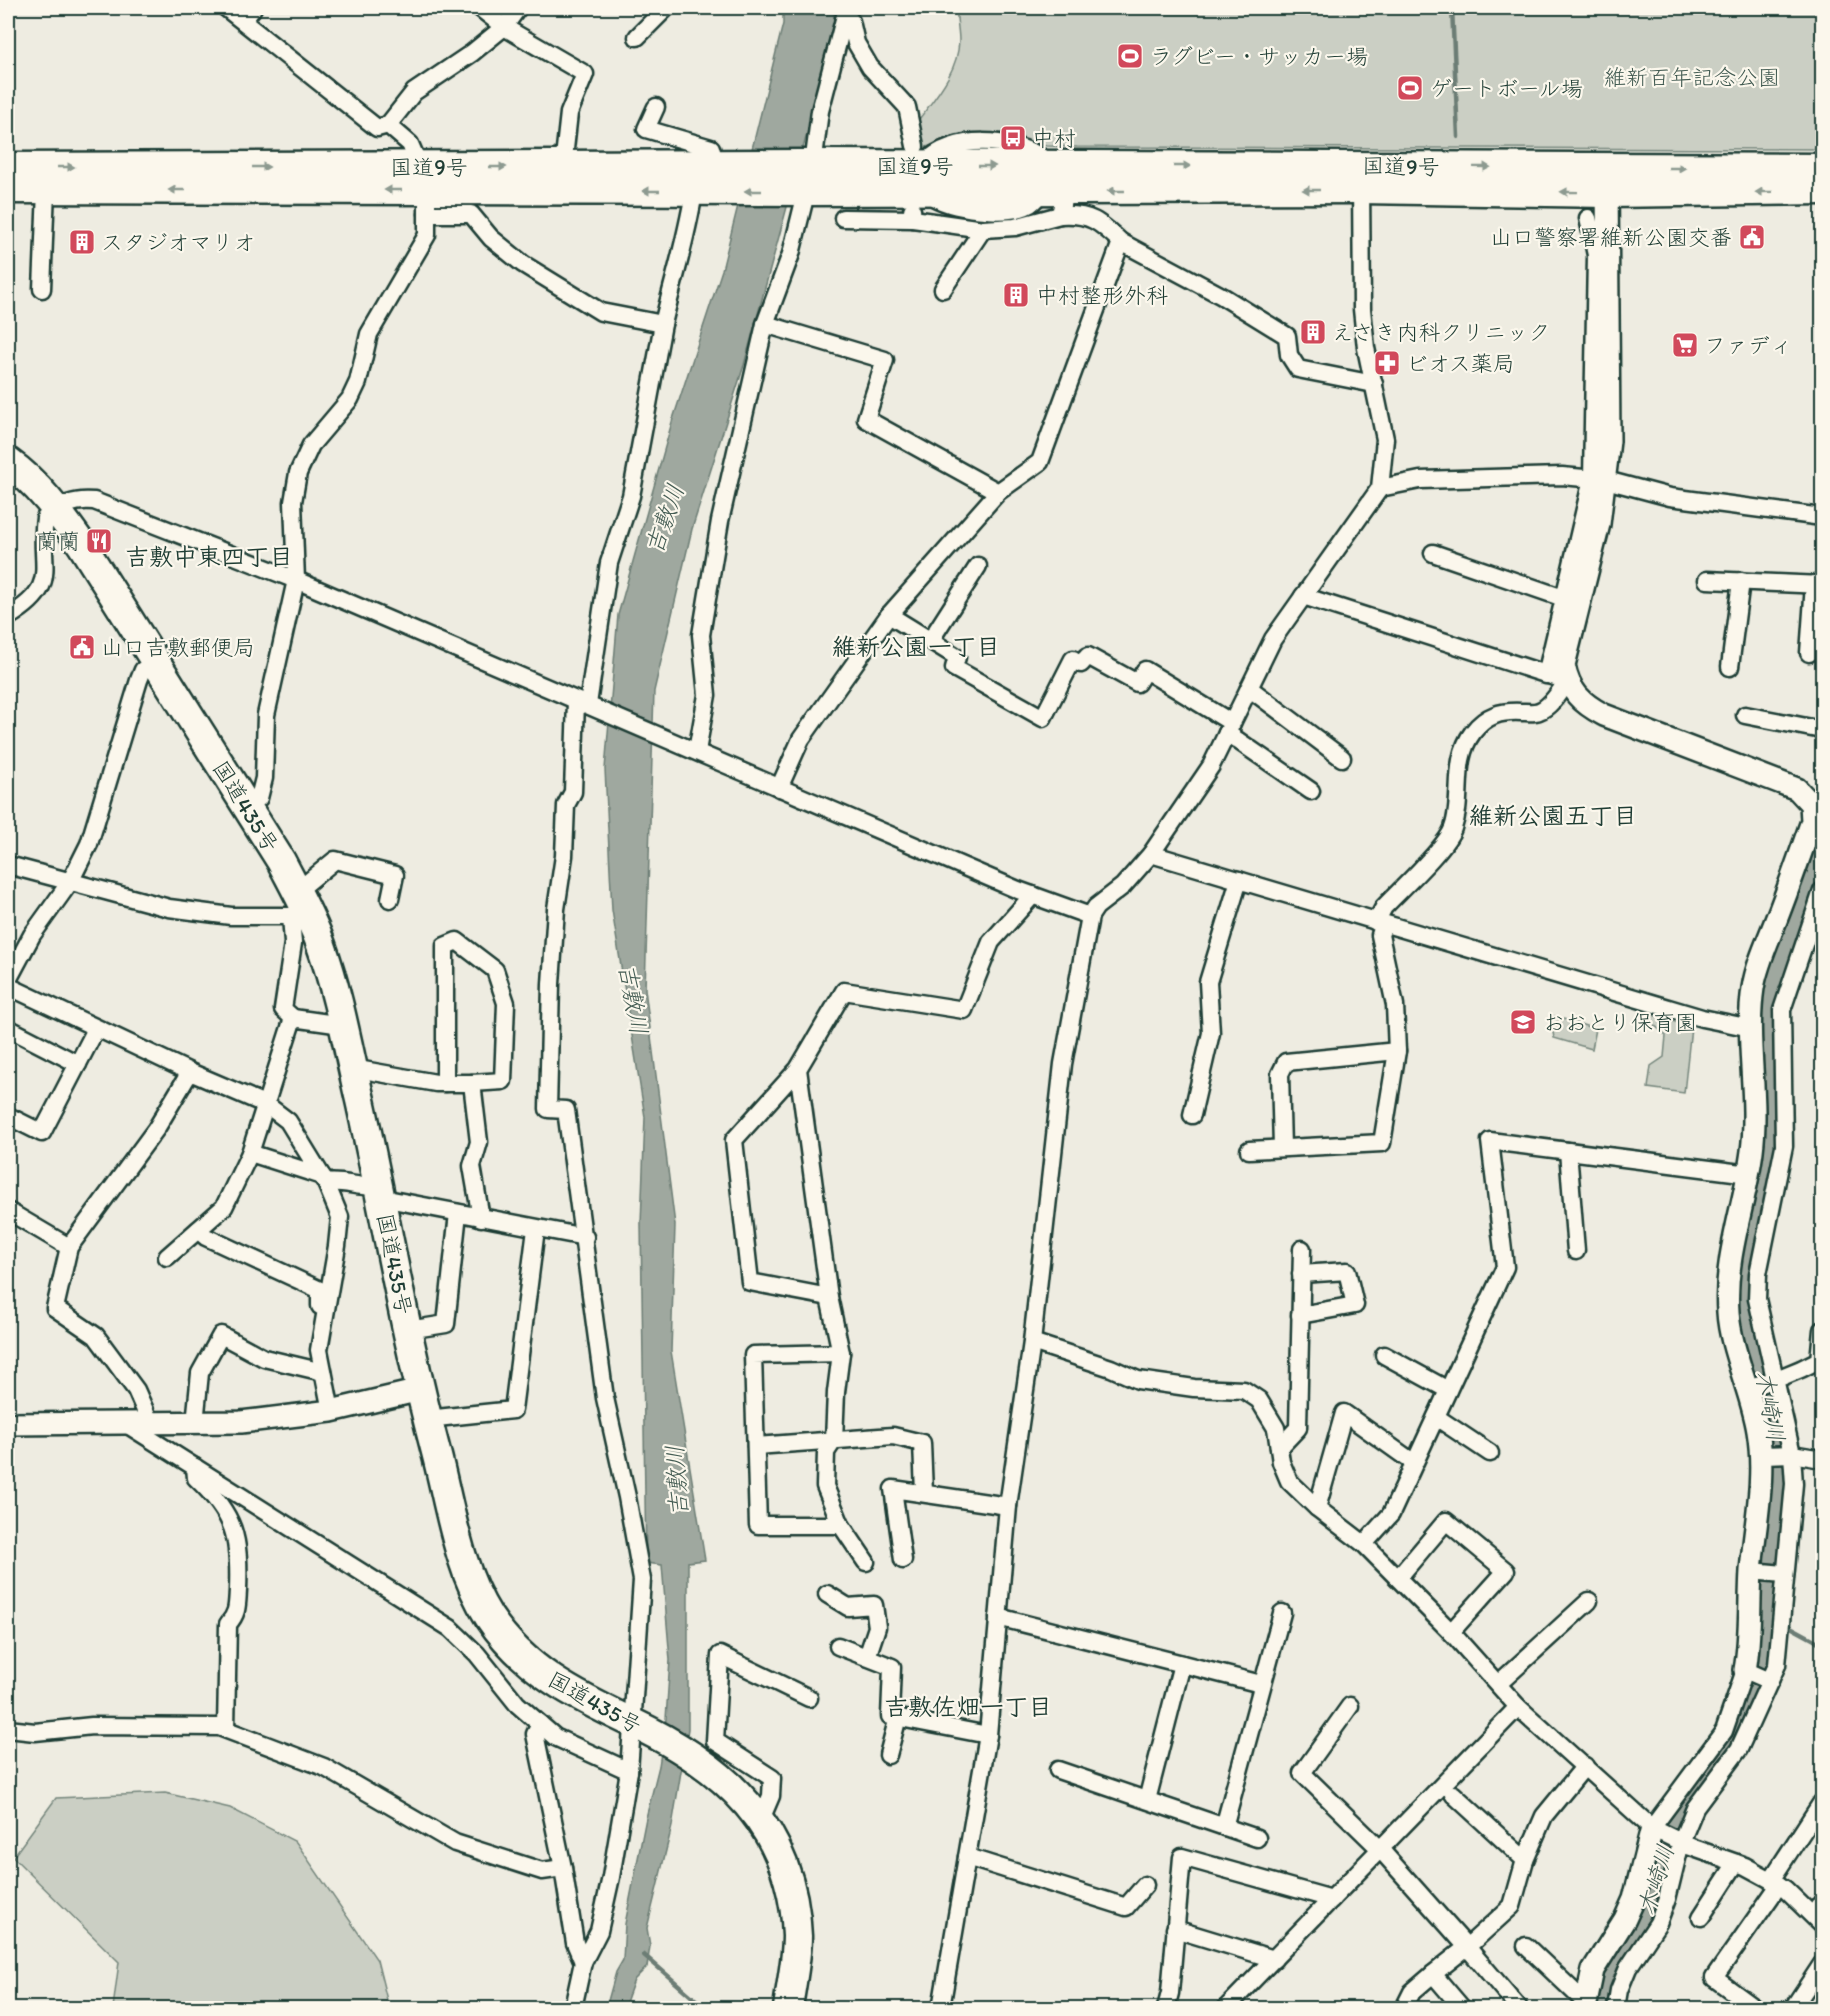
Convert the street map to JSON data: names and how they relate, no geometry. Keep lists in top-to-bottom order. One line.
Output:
{"streets":{"highway":["国道9号","国道435号"]},"districts":["吉敷中東四丁目","維新公園一丁目","維新公園五丁目","吉敷佐畑一丁目"],"water":["吉敷川","木崎川"],"parks":["維新百年記念公園"],"places":{"sports":["ラグビー・サッカー場","ゲートボール場"],"bus stop":["中村"],"public building":["山口警察署維新公園交番","山口吉敷郵便局"],"building":["スタジオマリオ","中村整形外科","えさき内科クリニック"],"supermarket":["ファディ"],"pharmacy":["ビオス薬局"],"restaurant":["蘭蘭"],"school or university":["おおとり保育園"]}}
